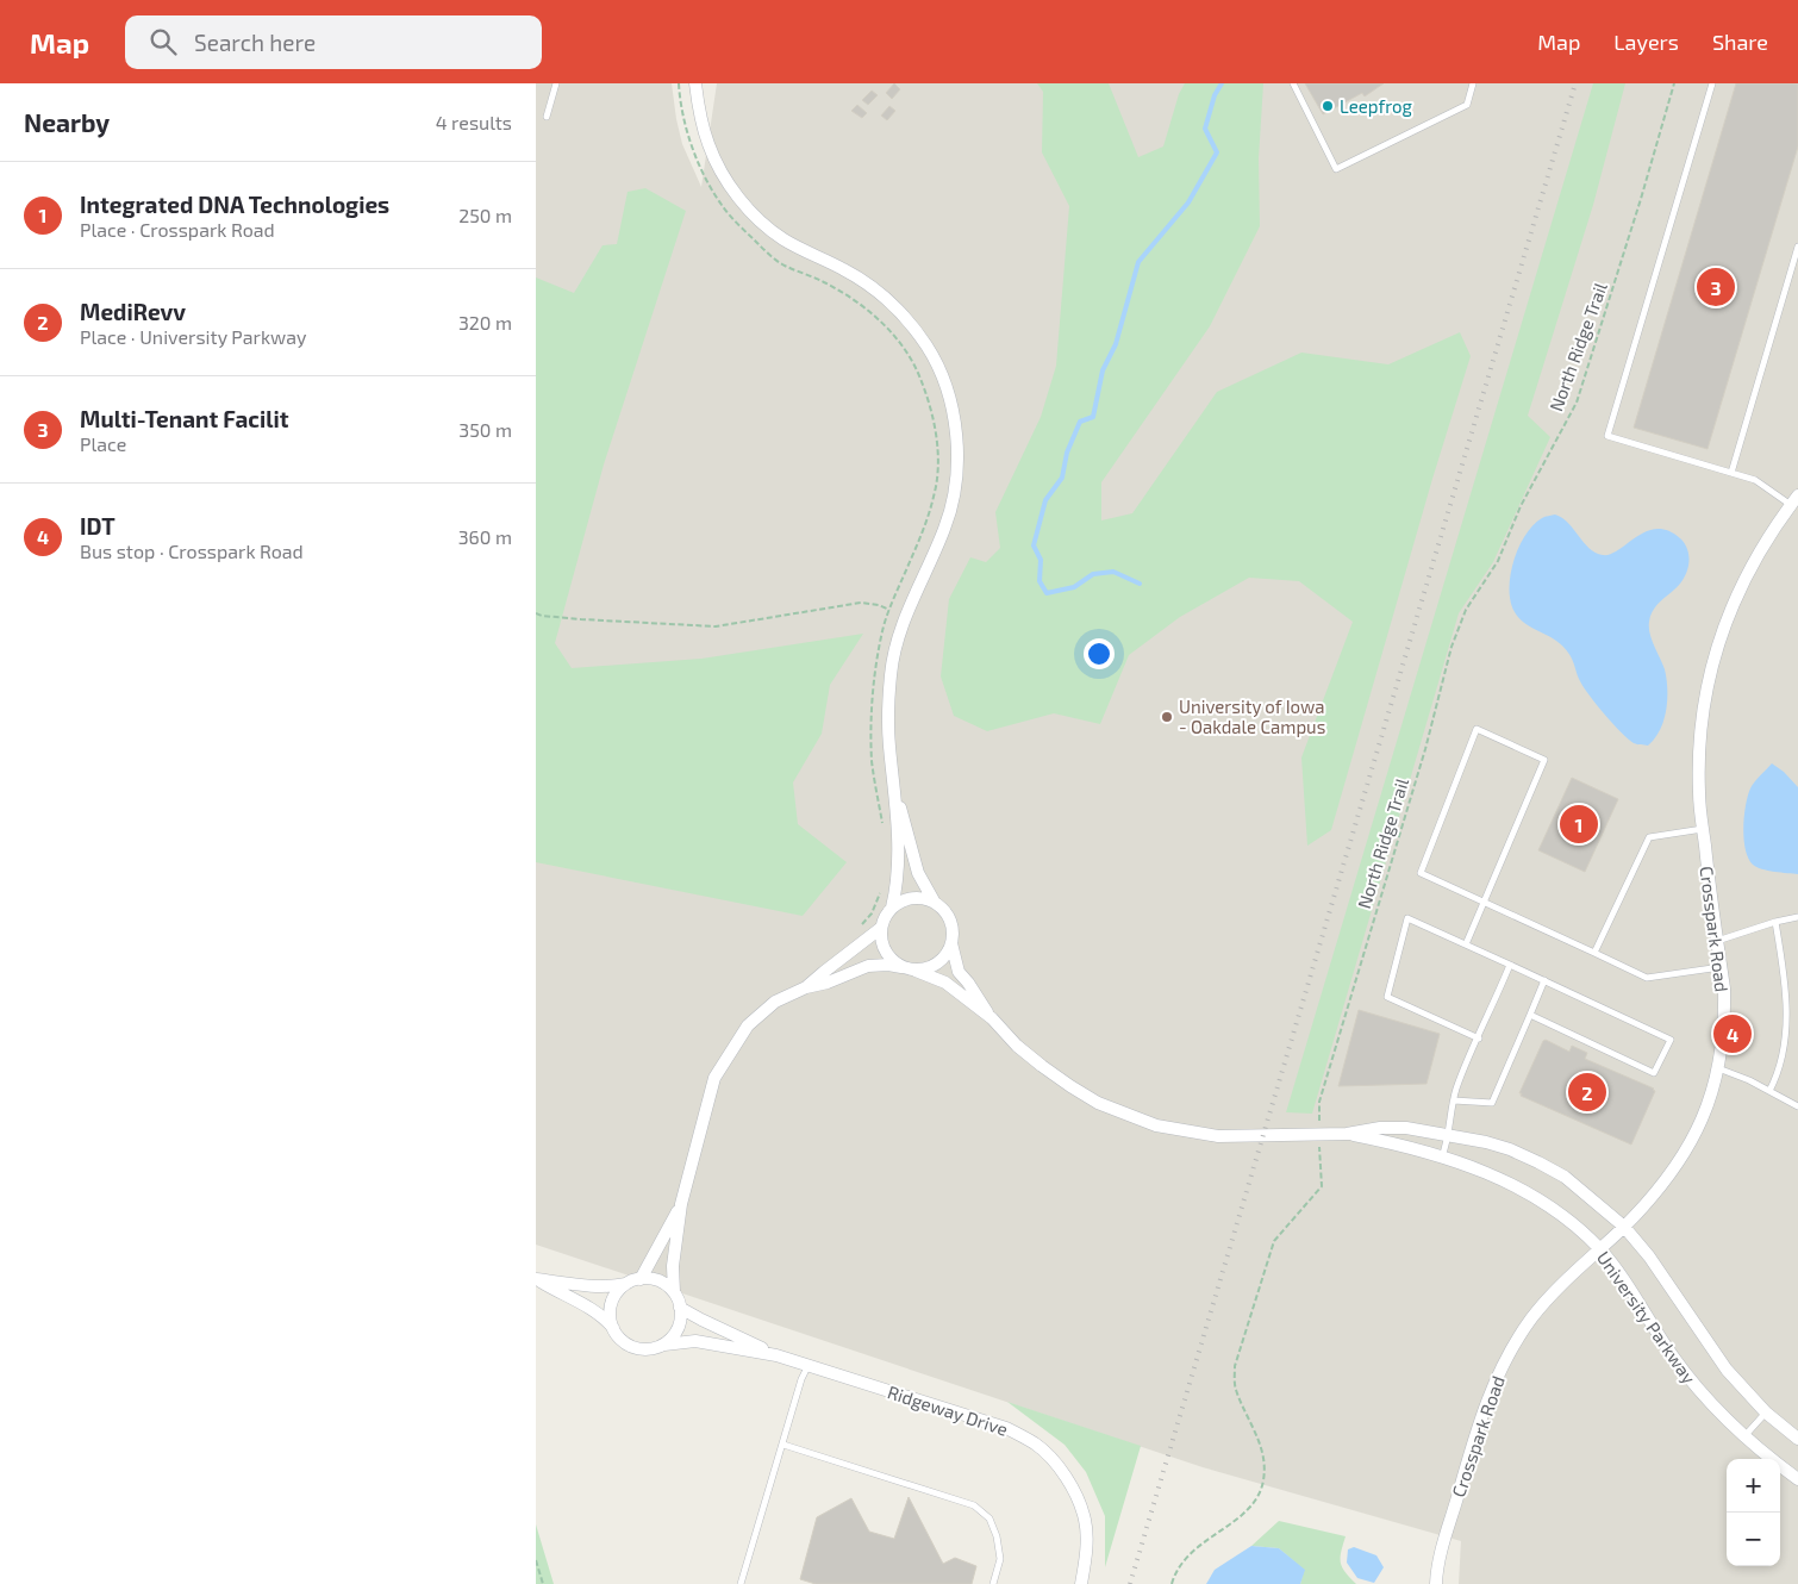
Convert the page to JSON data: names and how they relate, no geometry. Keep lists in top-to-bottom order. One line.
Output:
{"streets":{"street":["Crosspark Road","University Parkway","Ridgeway Drive"],"path":["North Ridge Trail"]},"crossings":[["North Ridge Trail","University Parkway"],["Crosspark Road","University Parkway"]],"places":["Leepfrog","University of Iowa - Oakdale Campus"],"page":{"header":"Map","search":"Search here","nav":["Map","Layers","Share"],"heading":["Nearby","4 results"],"list":[{"mark":"1","name":"Integrated DNA Technologies","note":"Place · Crosspark Road","value":"250 m"},{"mark":"2","name":"MediRevv","note":"Place · University Parkway","value":"320 m"},{"mark":"3","name":"Multi-Tenant Facilit","note":"Place","value":"350 m"},{"mark":"4","name":"IDT","note":"Bus stop · Crosspark Road","value":"360 m"}],"pins":["3","1","4","2"],"map_buttons":["+","−"]}}
